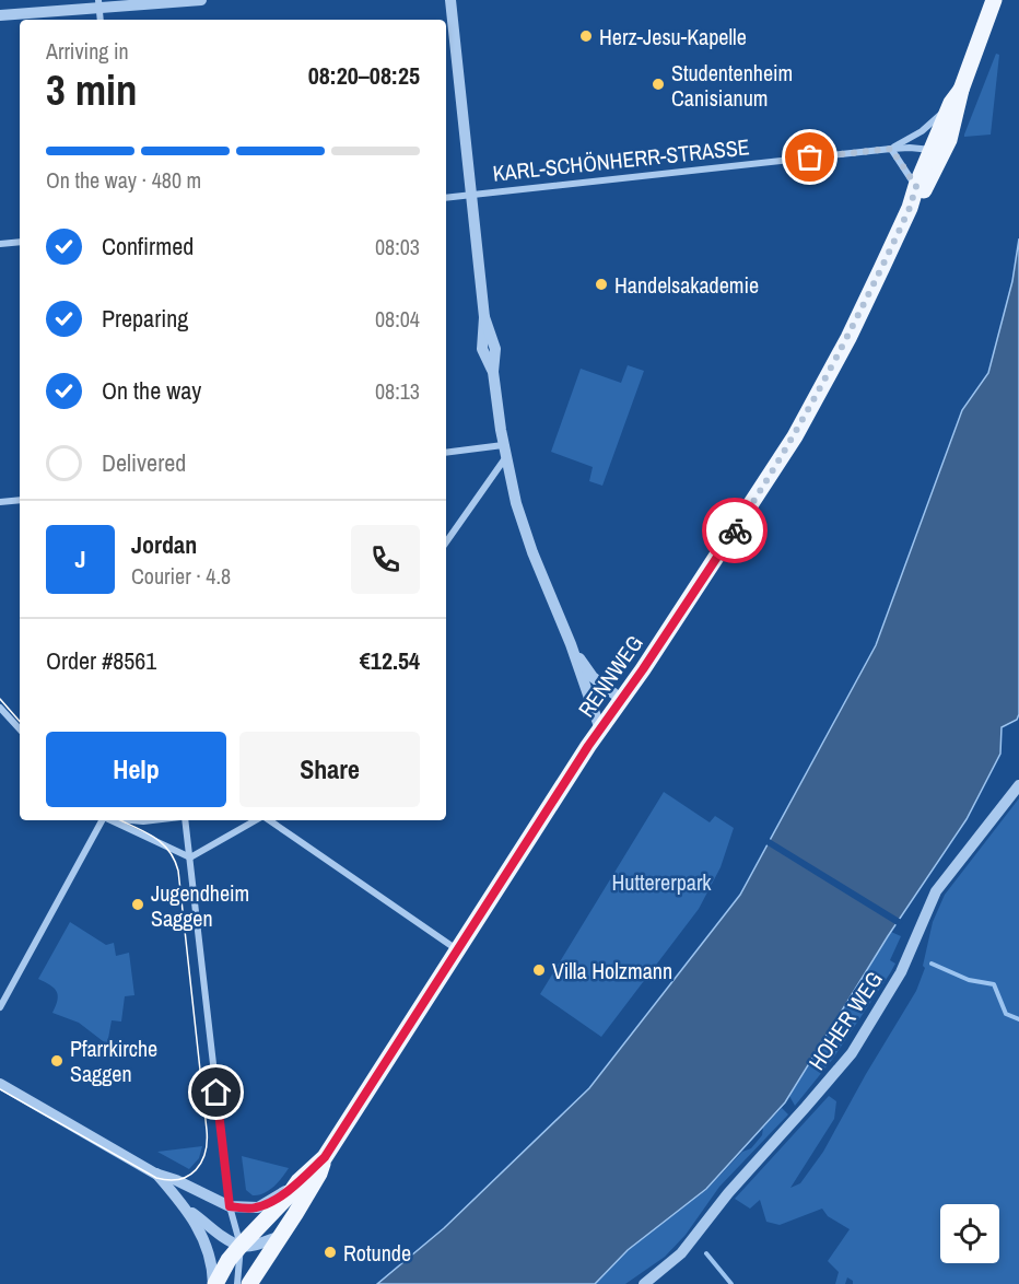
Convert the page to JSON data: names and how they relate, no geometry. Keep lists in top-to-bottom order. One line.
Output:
{"streets":{"main road":["RENNWEG"],"street":["KARL-SCHÖNHERR-STRASSE","HOHER WEG"]},"crossings":[["KARL-SCHÖNHERR-STRASSE","RENNWEG"]],"parks":["Huttererpark"],"places":["Herz-Jesu-Kapelle","Studentenheim Canisianum","Handelsakademie","Jugendheim Saggen","Villa Holzmann","Pfarrkirche Saggen","Rotunde"],"page":{"heading":["3 min","Arriving in","08:20–08:25"],"panel":["Jordan","Courier · 4.8","Order #8561","€12.54"],"bar":"On the way · 480 m","list":[["Confirmed","08:03"],["Preparing","08:04"],["On the way","08:13"],"Delivered"],"round":"J","buttons":["Help","Share"]}}
